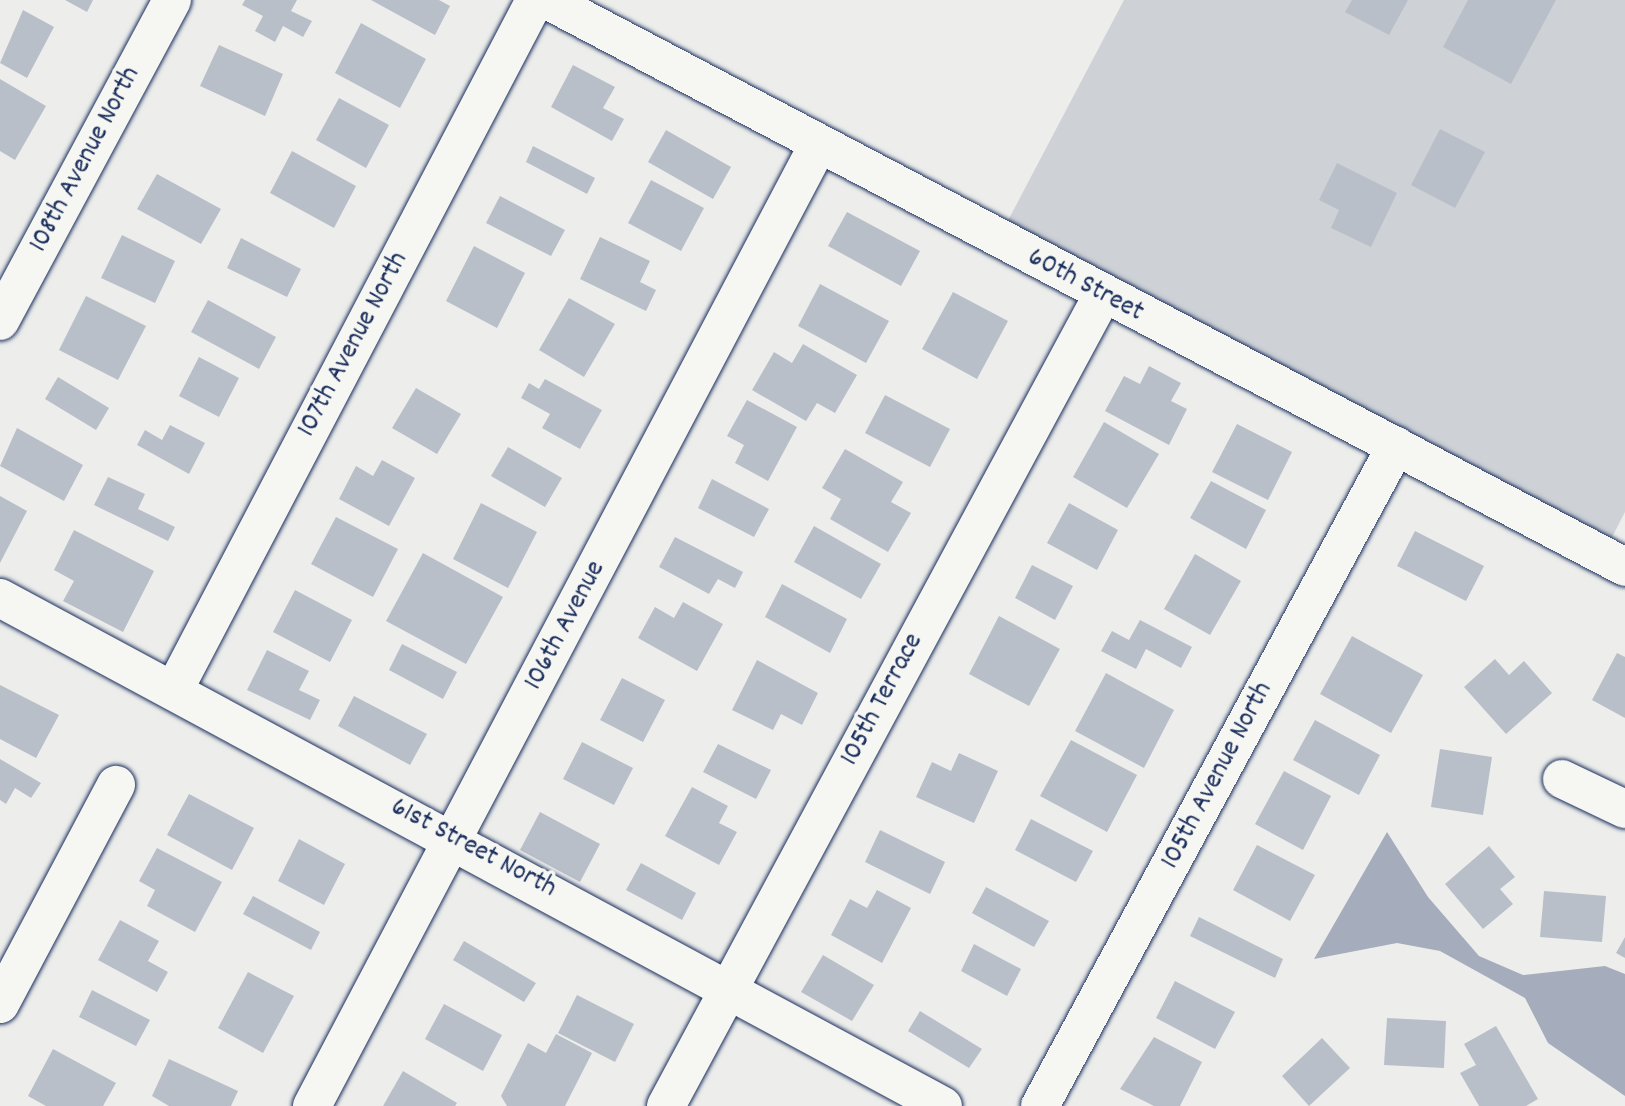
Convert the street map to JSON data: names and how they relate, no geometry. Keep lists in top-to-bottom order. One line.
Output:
{"streets":{"street":["108th Avenue North","60th Street","107th Avenue North","106th Avenue","105th Terrace","105th Avenue North","61st Street North"]},"crossings":[["60th Street","106th Avenue"],["60th Street","105th Terrace"],["60th Street","105th Avenue North"],["107th Avenue North","61st Street North"],["106th Avenue","61st Street North"],["105th Terrace","61st Street North"]]}
